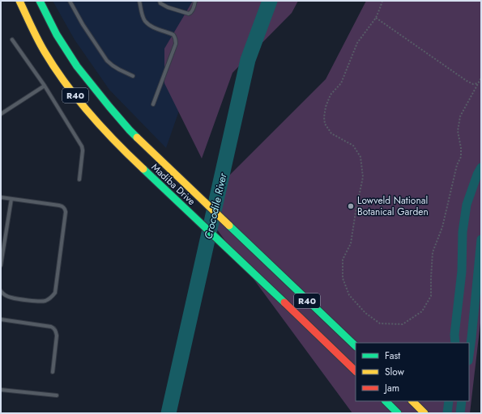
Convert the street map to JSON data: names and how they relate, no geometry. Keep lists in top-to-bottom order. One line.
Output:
{"streets":{"main road":["R40","Madiba Drive"]},"water":["Crocodile River"],"places":["Lowveld National Botanical Garden"],"legend":["Fast","Slow","Jam"]}
